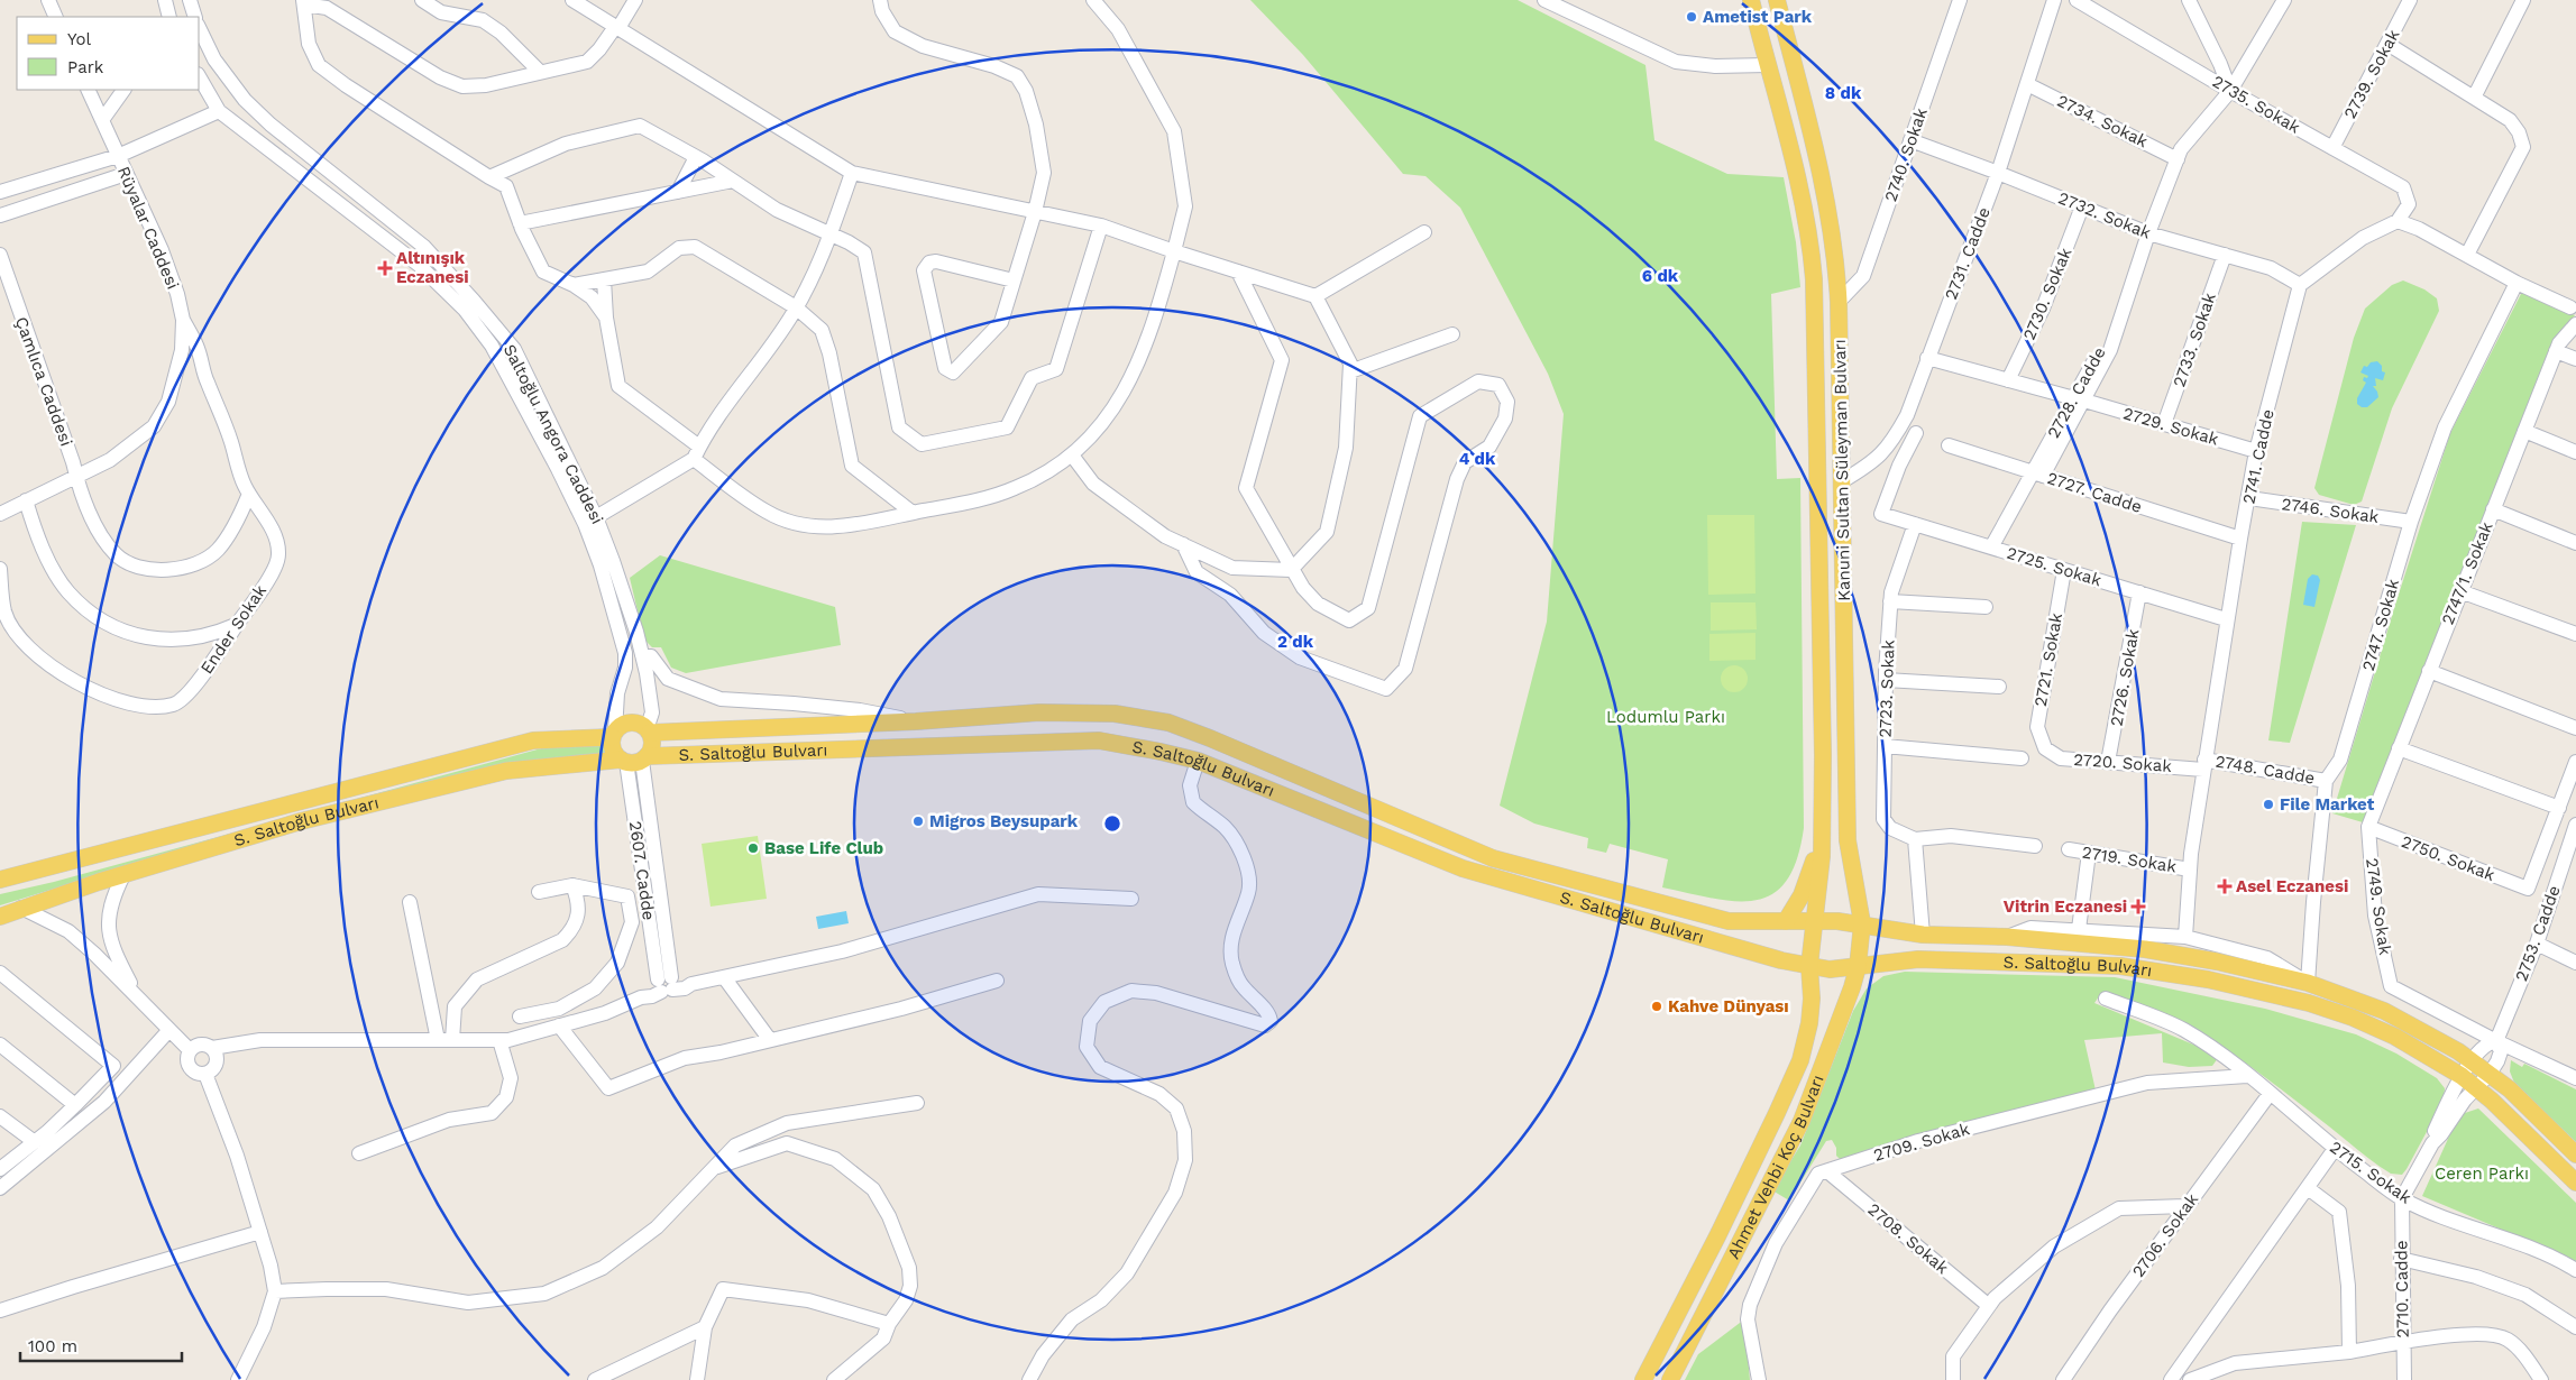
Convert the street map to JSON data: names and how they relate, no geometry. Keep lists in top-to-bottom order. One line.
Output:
{"streets":{"main road":["Kanuni Sultan Süleyman Bulvarı","S. Saltoğlu Bulvarı","Ahmet Vehbi Koç Bulvarı"],"street":["2739. Sokak","2735. Sokak","2734. Sokak","2740. Sokak","2732. Sokak","Rüyalar Caddesi","2731. Cadde","2730. Sokak","2733. Sokak","Çamlıca Caddesi","2728. Cadde","2729. Sokak","Saltoğlu Angora Caddesi","2741. Cadde","2727. Cadde","2746. Sokak","2725. Sokak","2747/1. Sokak","2747. Sokak","Ender Sokak","2721. Sokak","2726. Sokak","2723. Sokak","2720. Sokak","2748. Cadde","2750. Sokak","2719. Sokak","2607. Cadde","2749. Sokak","2753. Cadde","2709. Sokak","2715. Sokak","2706. Sokak","2708. Sokak","2710. Cadde"]},"crossings":[["2739. Sokak","2735. Sokak"],["2735. Sokak","2728. Cadde"],["2734. Sokak","2731. Cadde"],["2734. Sokak","2728. Cadde"],["2740. Sokak","2732. Sokak"],["2740. Sokak","Kanuni Sultan Süleyman Bulvarı"],["2732. Sokak","2731. Cadde"],["2732. Sokak","2730. Sokak"],["2732. Sokak","2733. Sokak"],["2732. Sokak","2728. Cadde"],["2732. Sokak","2741. Cadde"],["Rüyalar Caddesi","Çamlıca Caddesi"],["Rüyalar Caddesi","Ender Sokak"],["2731. Cadde","2729. Sokak"],["2731. Cadde","Kanuni Sultan Süleyman Bulvarı"],["2730. Sokak","2729. Sokak"],["2733. Sokak","2729. Sokak"],["Çamlıca Caddesi","Ender Sokak"],["2728. Cadde","2729. Sokak"],["2728. Cadde","2727. Cadde"],["2728. Cadde","2725. Sokak"],["2729. Sokak","2741. Cadde"],["Saltoğlu Angora Caddesi","S. Saltoğlu Bulvarı"],["Saltoğlu Angora Caddesi","2607. Cadde"],["2741. Cadde","2727. Cadde"],["2741. Cadde","2746. Sokak"],["2741. Cadde","2725. Sokak"],["2741. Cadde","2720. Sokak"],["2741. Cadde","2748. Cadde"],["2741. Cadde","2719. Sokak"],["Kanuni Sultan Süleyman Bulvarı","S. Saltoğlu Bulvarı"],["Kanuni Sultan Süleyman Bulvarı","Ahmet Vehbi Koç Bulvarı"],["2746. Sokak","2747. Sokak"],["2725. Sokak","2721. Sokak"],["2725. Sokak","2726. Sokak"],["2725. Sokak","2723. Sokak"],["2747/1. Sokak","2750. Sokak"],["2747/1. Sokak","2749. Sokak"],["2747. Sokak","S. Saltoğlu Bulvarı"],["2747. Sokak","2748. Cadde"],["2721. Sokak","2720. Sokak"],["2726. Sokak","2720. Sokak"],["S. Saltoğlu Bulvarı","2607. Cadde"],["S. Saltoğlu Bulvarı","Ahmet Vehbi Koç Bulvarı"],["2720. Sokak","2748. Cadde"],["2750. Sokak","2749. Sokak"],["2749. Sokak","2753. Cadde"],["2709. Sokak","2715. Sokak"],["2709. Sokak","2708. Sokak"],["2715. Sokak","2706. Sokak"],["2715. Sokak","2710. Cadde"]],"parks":["Lodumlu Parkı","Ceren Parkı"],"places":{"other":["Ametist Park","File Market","Migros Beysupark","Base Life Club","Kahve Dünyası"],"health":["Altınışık Eczanesi","Asel Eczanesi","Vitrin Eczanesi"]},"legend":["Yol","Park"],"scale_bar":"100 m","rings":["8 dk","6 dk","4 dk","2 dk"]}
